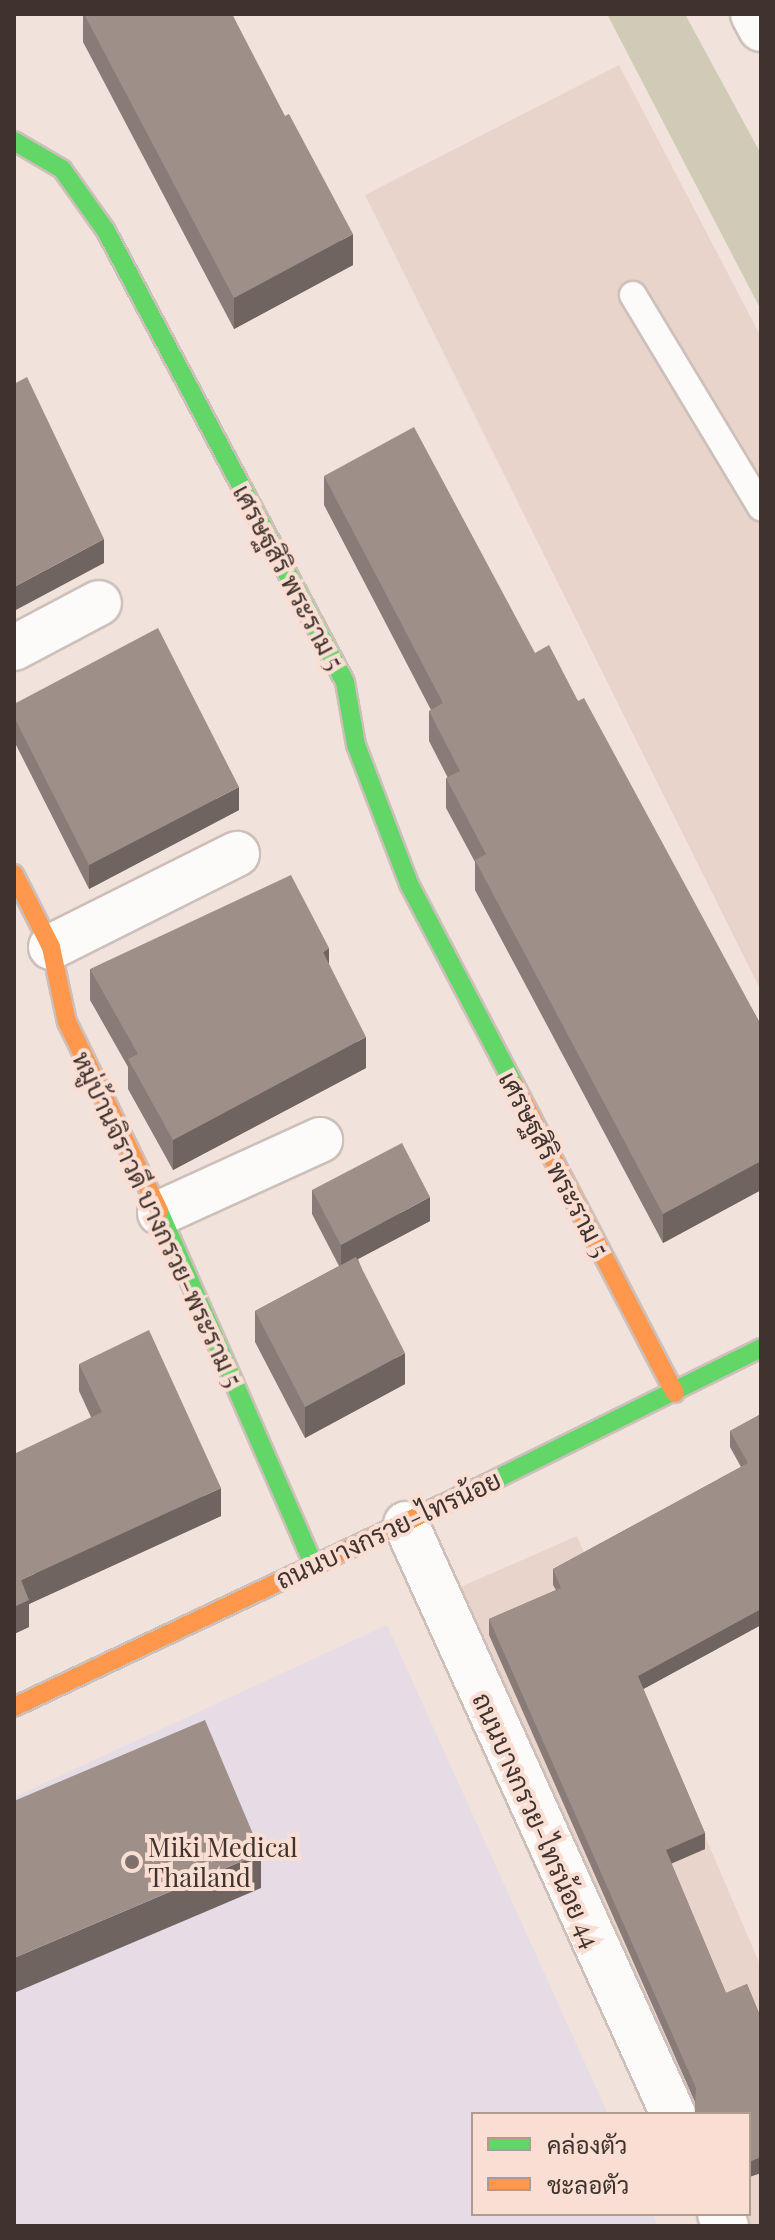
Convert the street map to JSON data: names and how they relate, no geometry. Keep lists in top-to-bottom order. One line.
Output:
{"streets":{"street":["เศรษฐสิริ พระราม 5","หมู่บ้านจิราวดี บางกรวย-พระราม 5","ถนนบางกรวย-ไทรน้อย","ถนนบางกรวย-ไทรน้อย 44"]},"crossings":[["เศรษฐสิริ พระราม 5","ถนนบางกรวย-ไทรน้อย"],["หมู่บ้านจิราวดี บางกรวย-พระราม 5","ถนนบางกรวย-ไทรน้อย"],["ถนนบางกรวย-ไทรน้อย","ถนนบางกรวย-ไทรน้อย 44"]],"places":["Miki Medical Thailand"],"legend":["คล่องตัว","ชะลอตัว"]}
